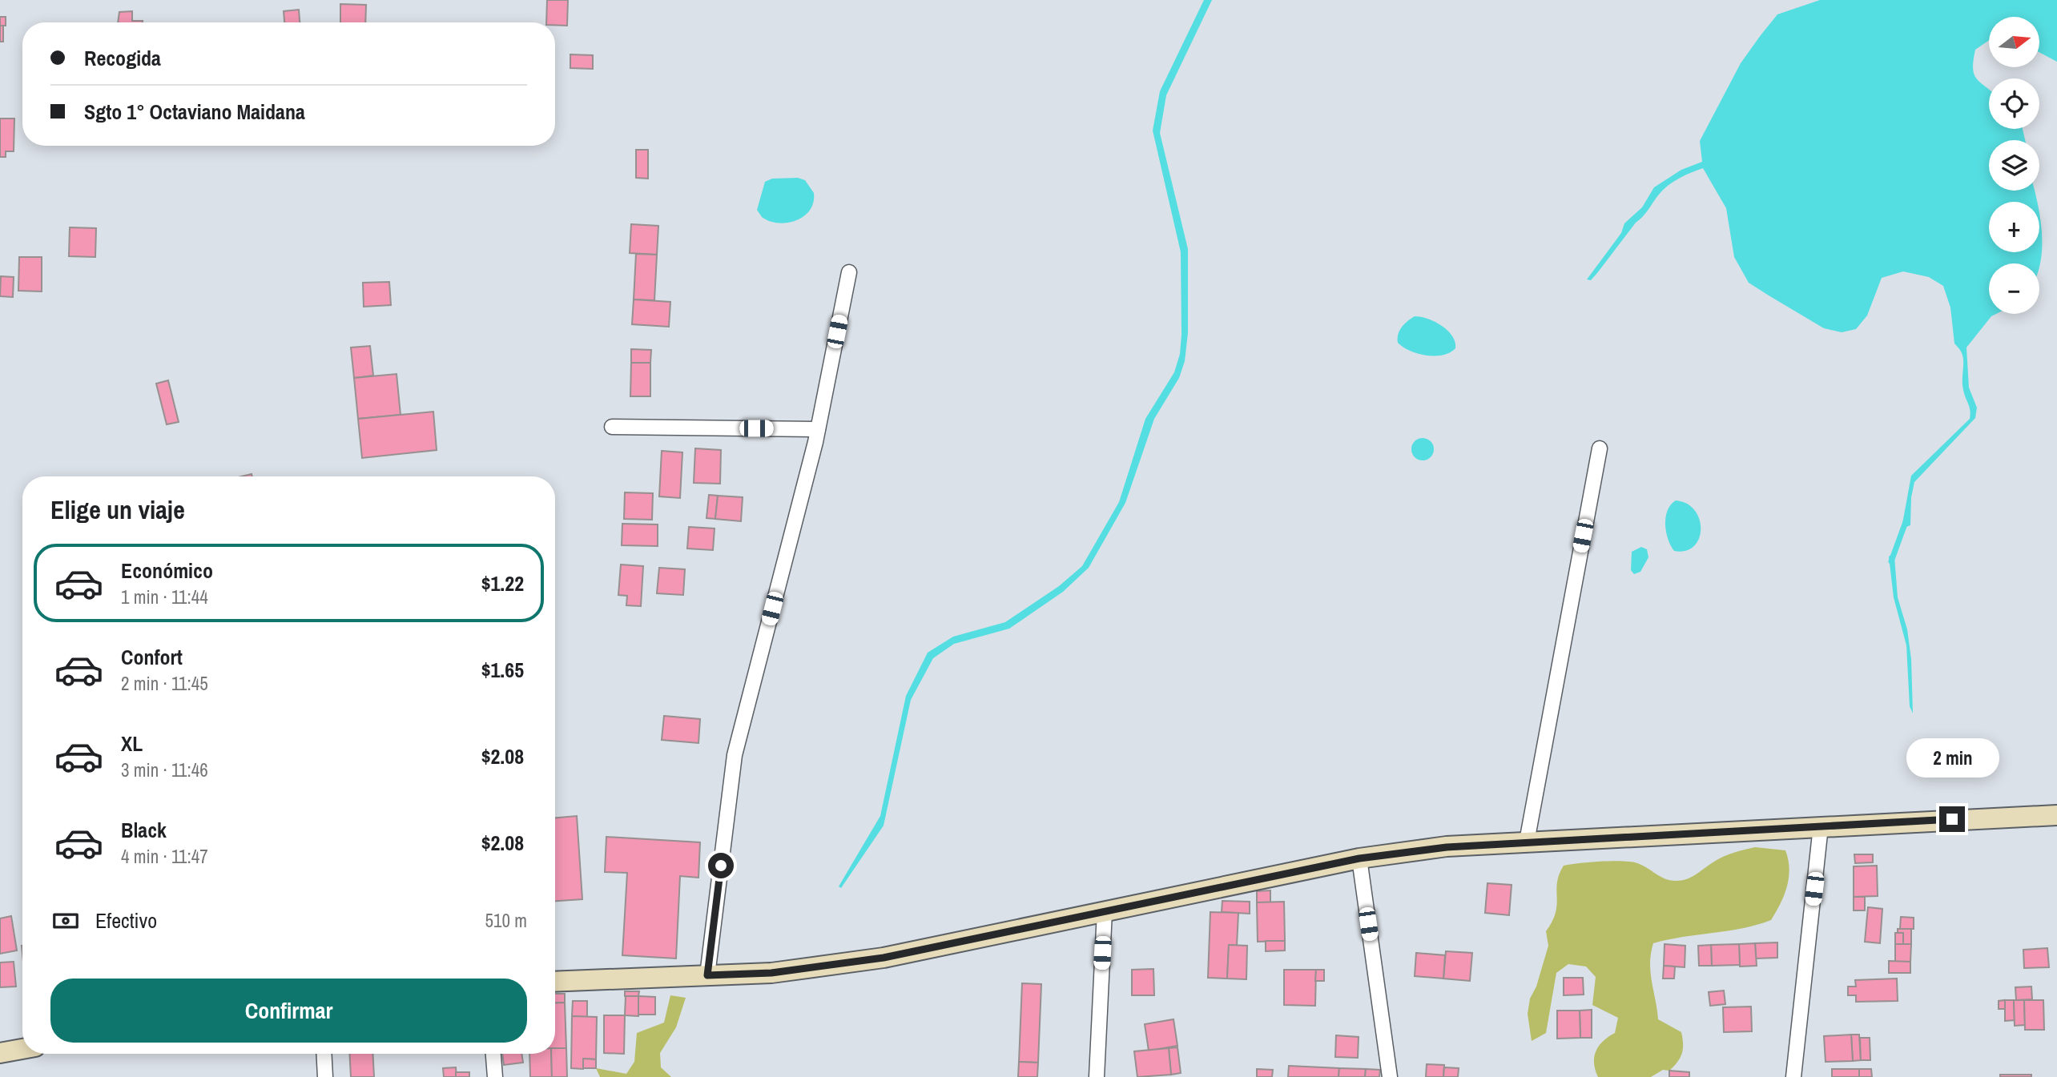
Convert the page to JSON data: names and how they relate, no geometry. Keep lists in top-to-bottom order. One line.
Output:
{"north":"right","page":{"map_buttons":["+","−"],"banner":["Recogida","Sgto 1° Octaviano Maidana"],"heading":"Elige un viaje","list":[{"name":"Económico","note":"1 min · 11:44","value":"$1.22"},{"name":"Confort","note":"2 min · 11:45","value":"$1.65"},{"name":"XL","note":"3 min · 11:46","value":"$2.08"},{"name":"Black","note":"4 min · 11:47","value":"$2.08"}],"bubble":"2 min","pay":["Efectivo","510 m"],"buttons":"Confirmar"}}
